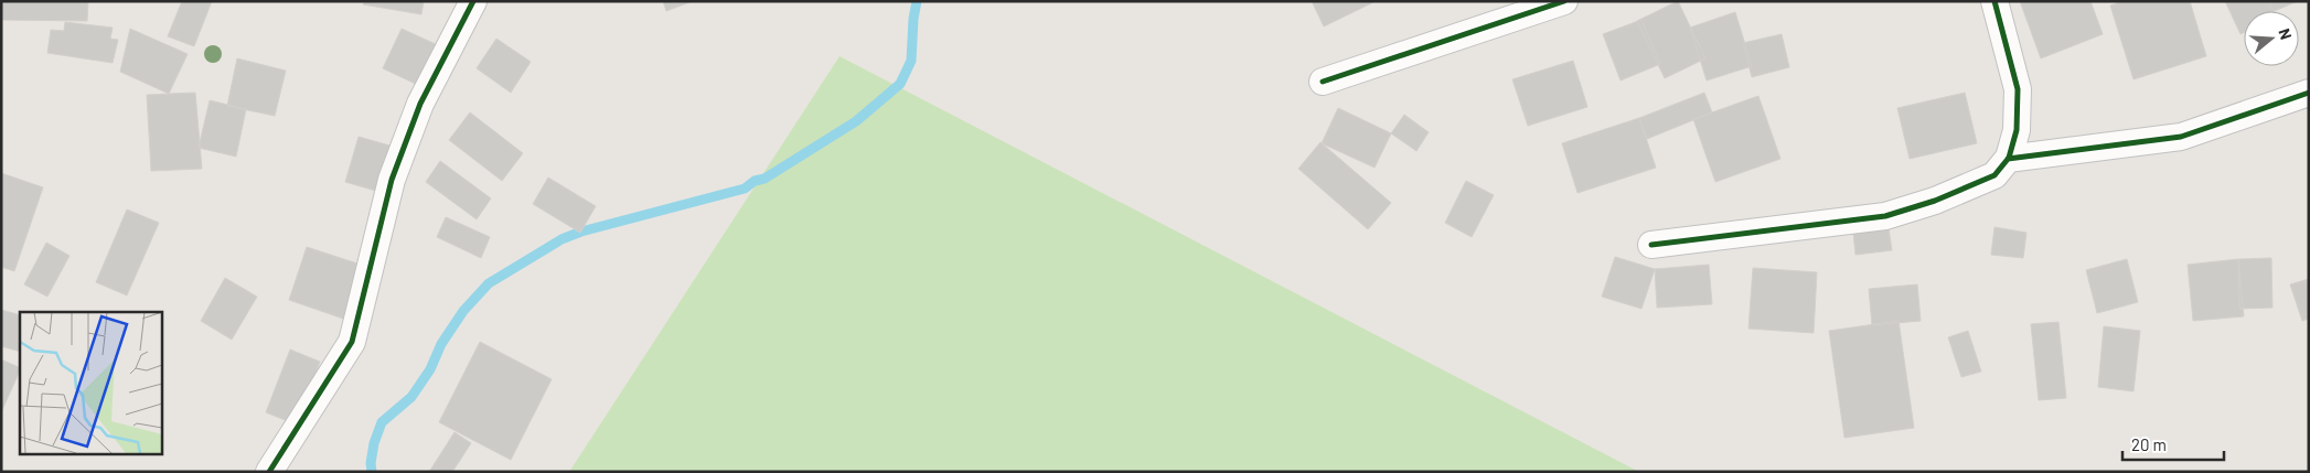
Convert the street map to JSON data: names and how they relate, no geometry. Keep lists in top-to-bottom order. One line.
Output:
{"scale_bar":"20 m","north":"right"}
